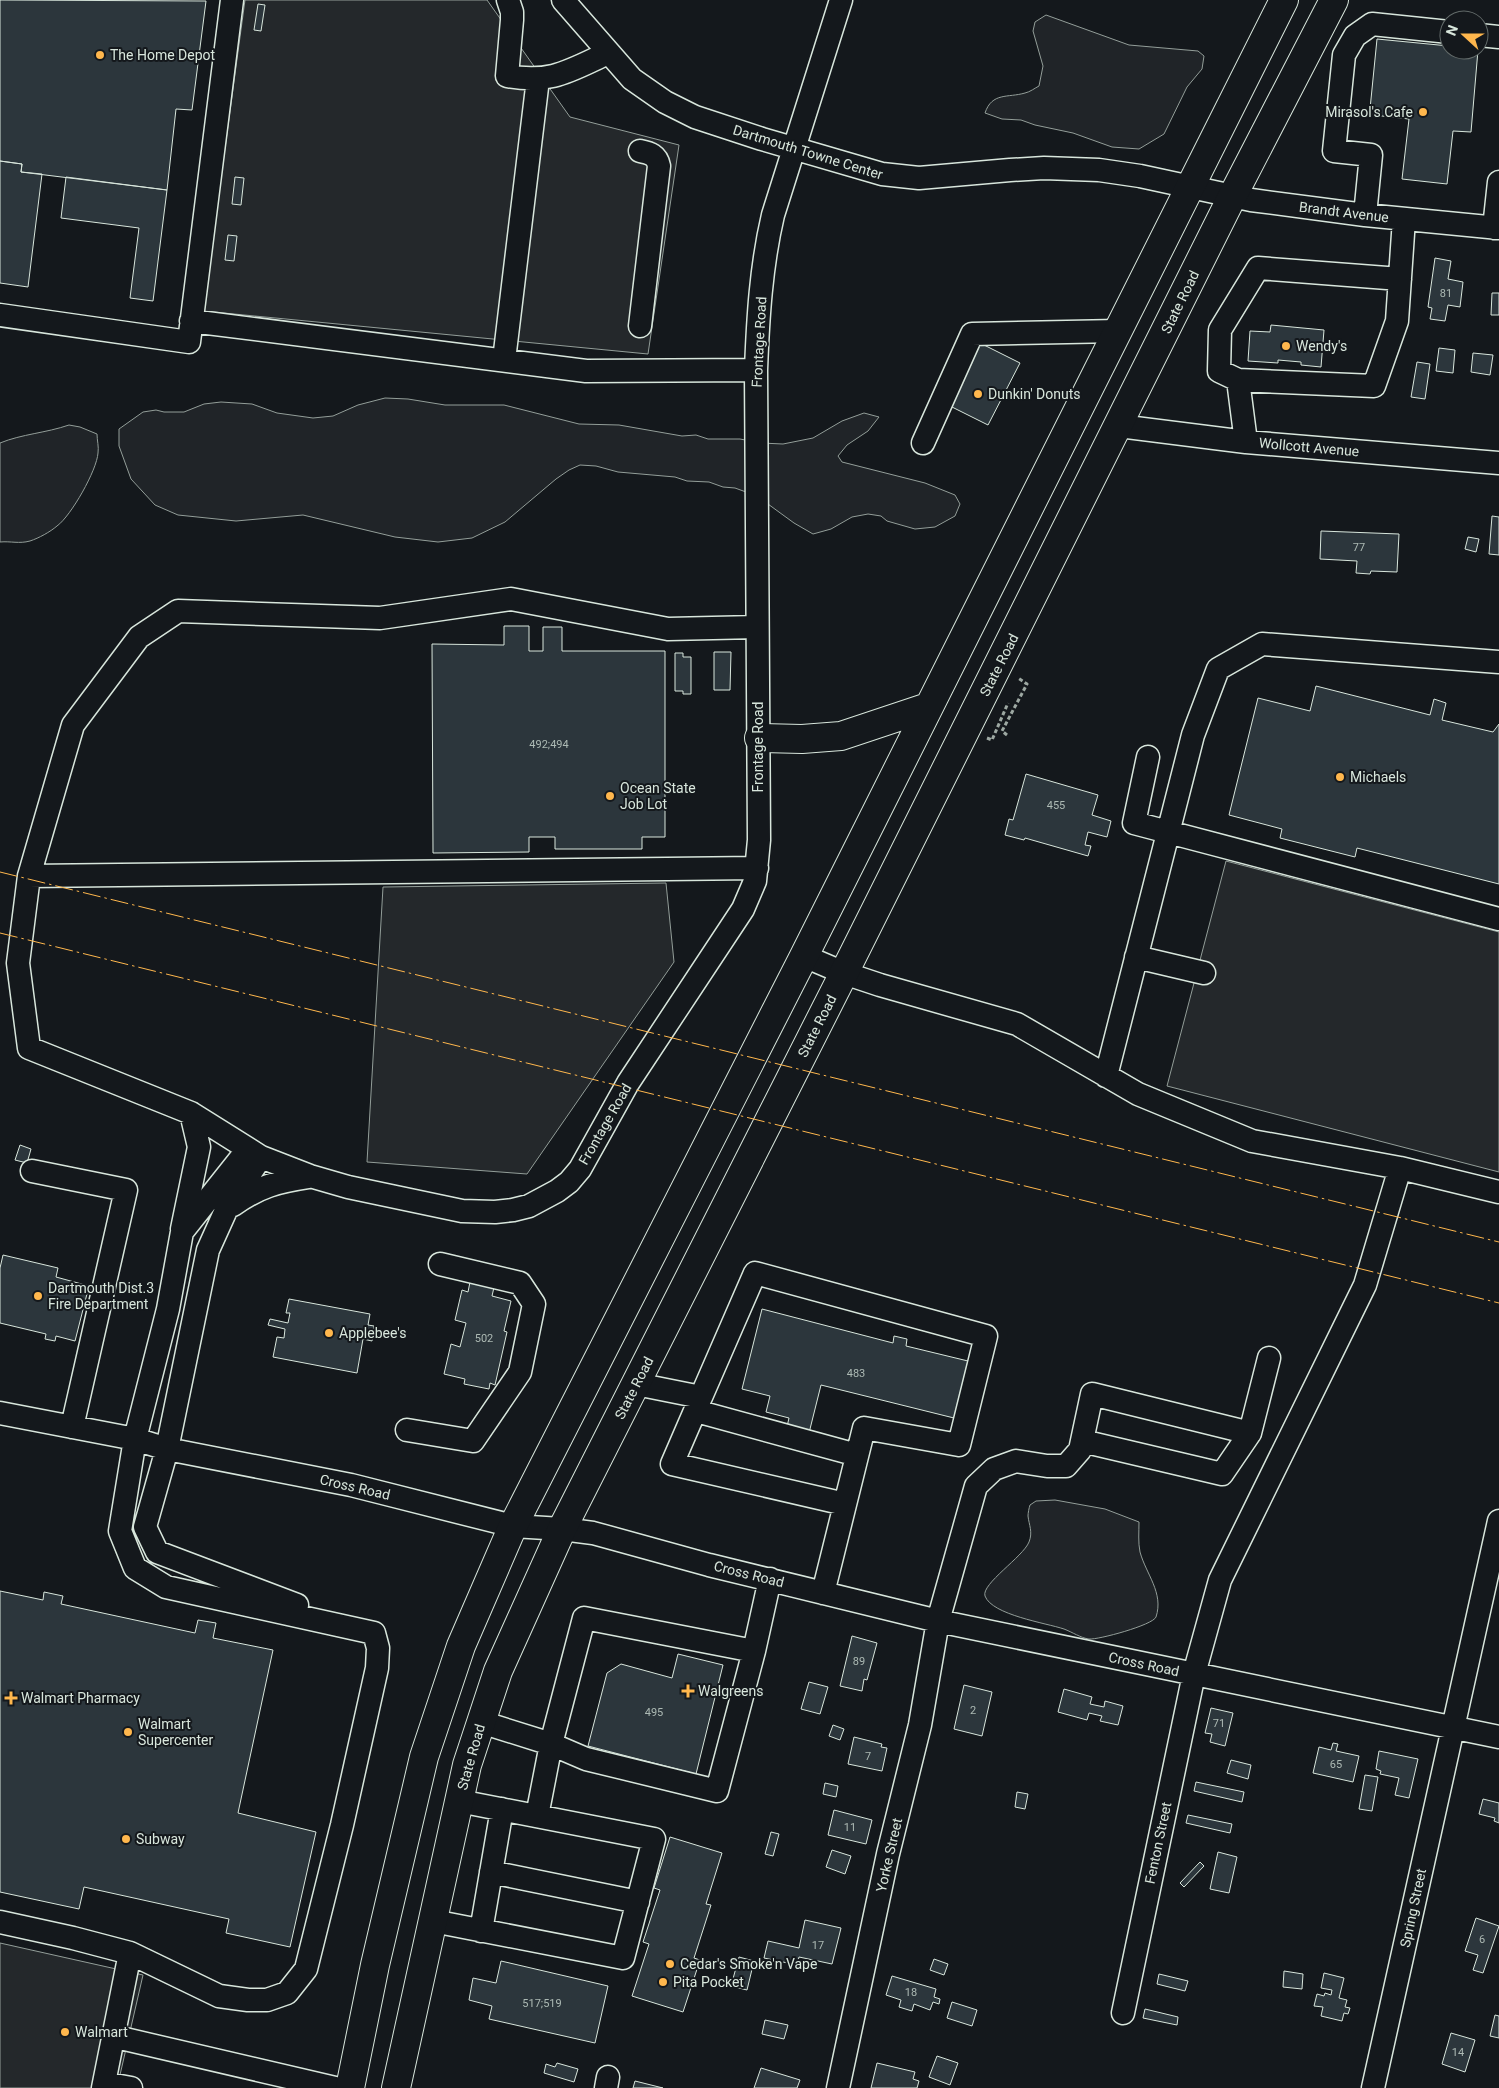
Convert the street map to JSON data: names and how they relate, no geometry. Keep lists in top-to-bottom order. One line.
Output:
{"streets":{"main road":["State Road"],"street":["Dartmouth Towne Center","Brandt Avenue","Frontage Road","Wollcott Avenue","Cross Road","Fenton Street","Yorke Street","Spring Street"]},"crossings":[["Dartmouth Towne Center","Brandt Avenue"],["Dartmouth Towne Center","Frontage Road"],["Brandt Avenue","State Road"],["State Road","Wollcott Avenue"],["State Road","Cross Road"],["Cross Road","Fenton Street"],["Cross Road","Yorke Street"],["Cross Road","Spring Street"]],"places":{"other":["The Home Depot","Mirasol's Cafe","Wendy's","Dunkin' Donuts","Michaels","Ocean State Job Lot","Dartmouth Dist.3 Fire Department","Applebee's","Walmart Supercenter","Subway","Cedar's Smoke'n Vape","Pita Pocket","Walmart"],"health":["Walgreens","Walmart Pharmacy"]},"house_numbers":["81","77","492;494","455","502","483","89","2","495","71","7","65","11","6","17","18","517;519","14"],"north":"left"}
